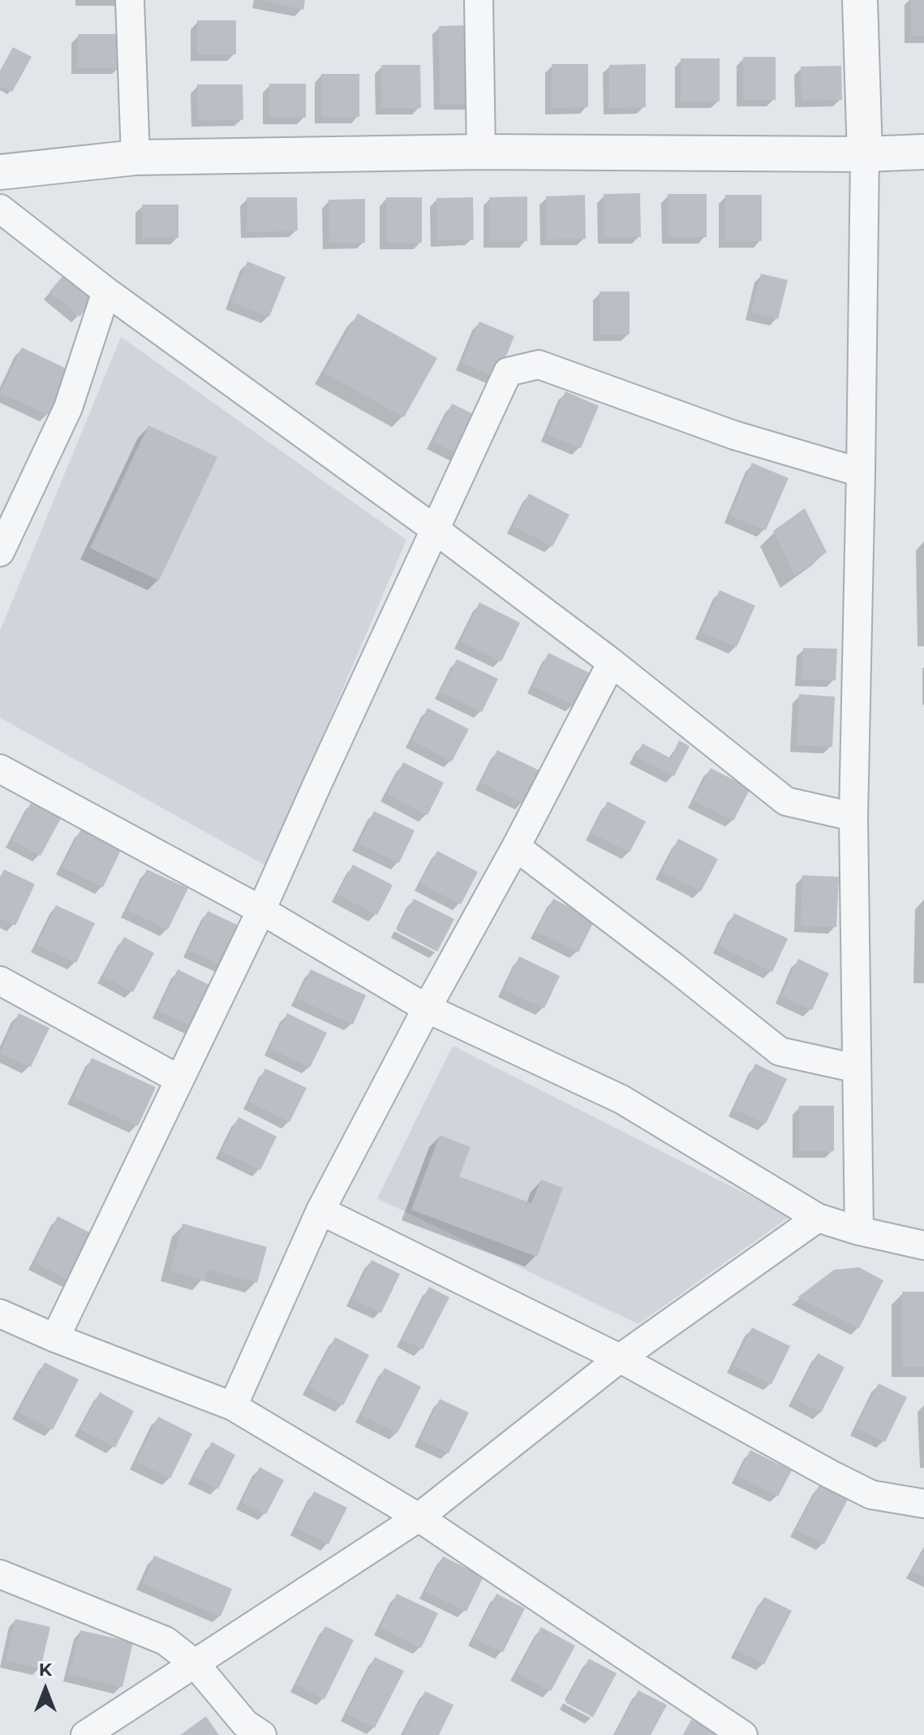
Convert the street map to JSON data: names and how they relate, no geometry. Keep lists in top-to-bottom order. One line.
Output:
{"north":"top"}
